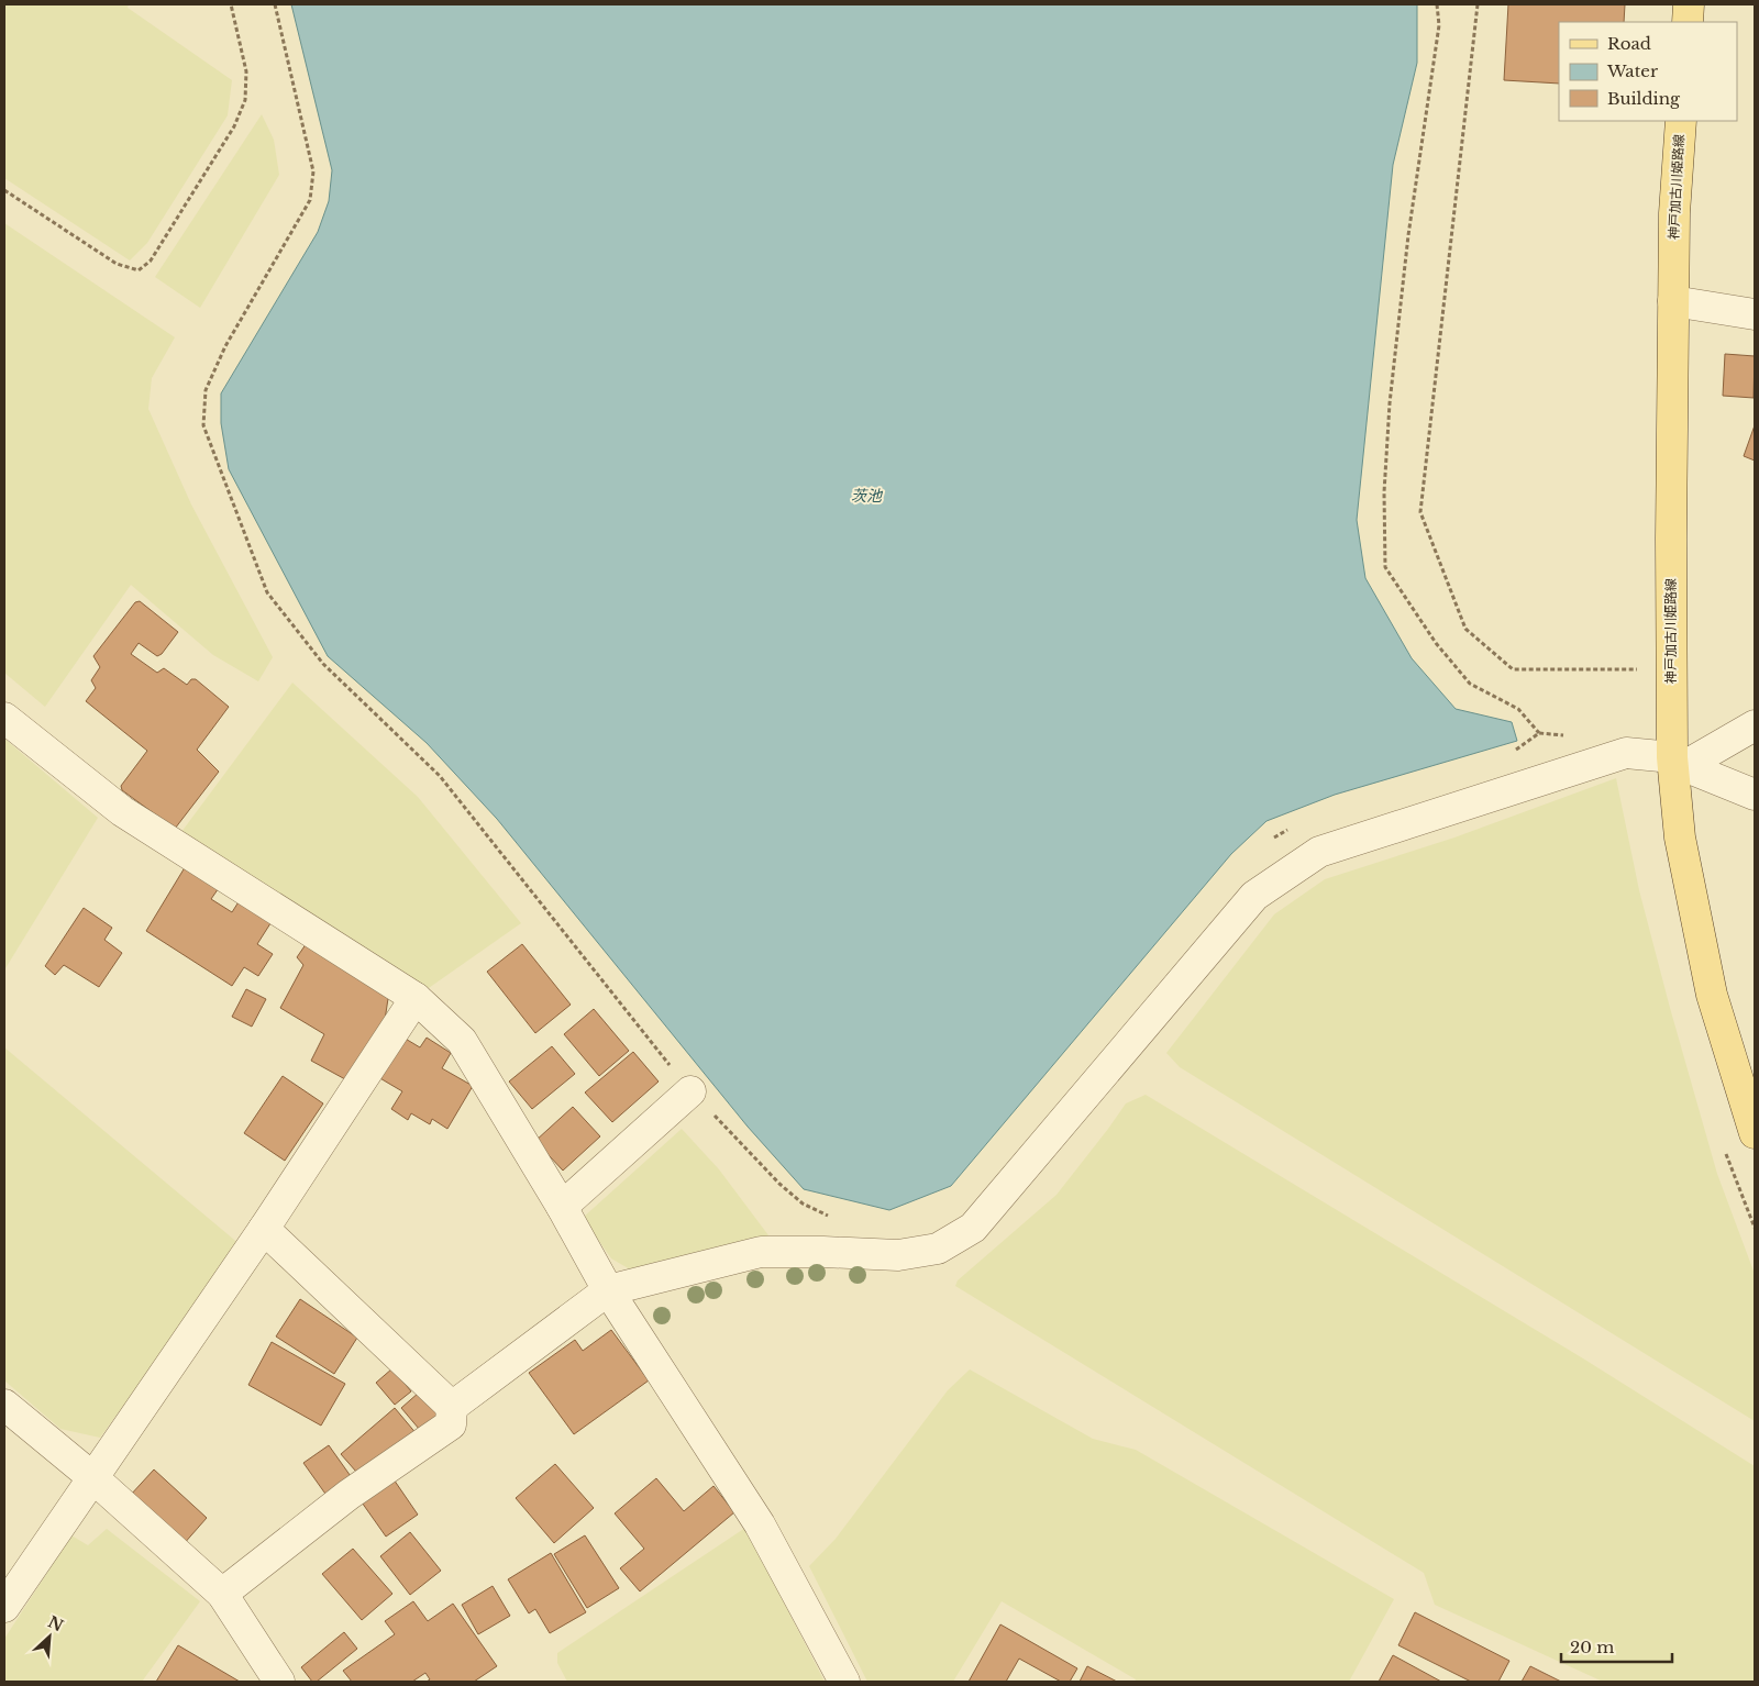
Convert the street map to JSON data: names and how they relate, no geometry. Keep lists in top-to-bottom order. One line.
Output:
{"streets":{"main road":["神戸加古川姫路線"]},"water":["茨池"],"legend":["Road","Water","Building"],"scale_bar":"20 m","north":"top right"}
